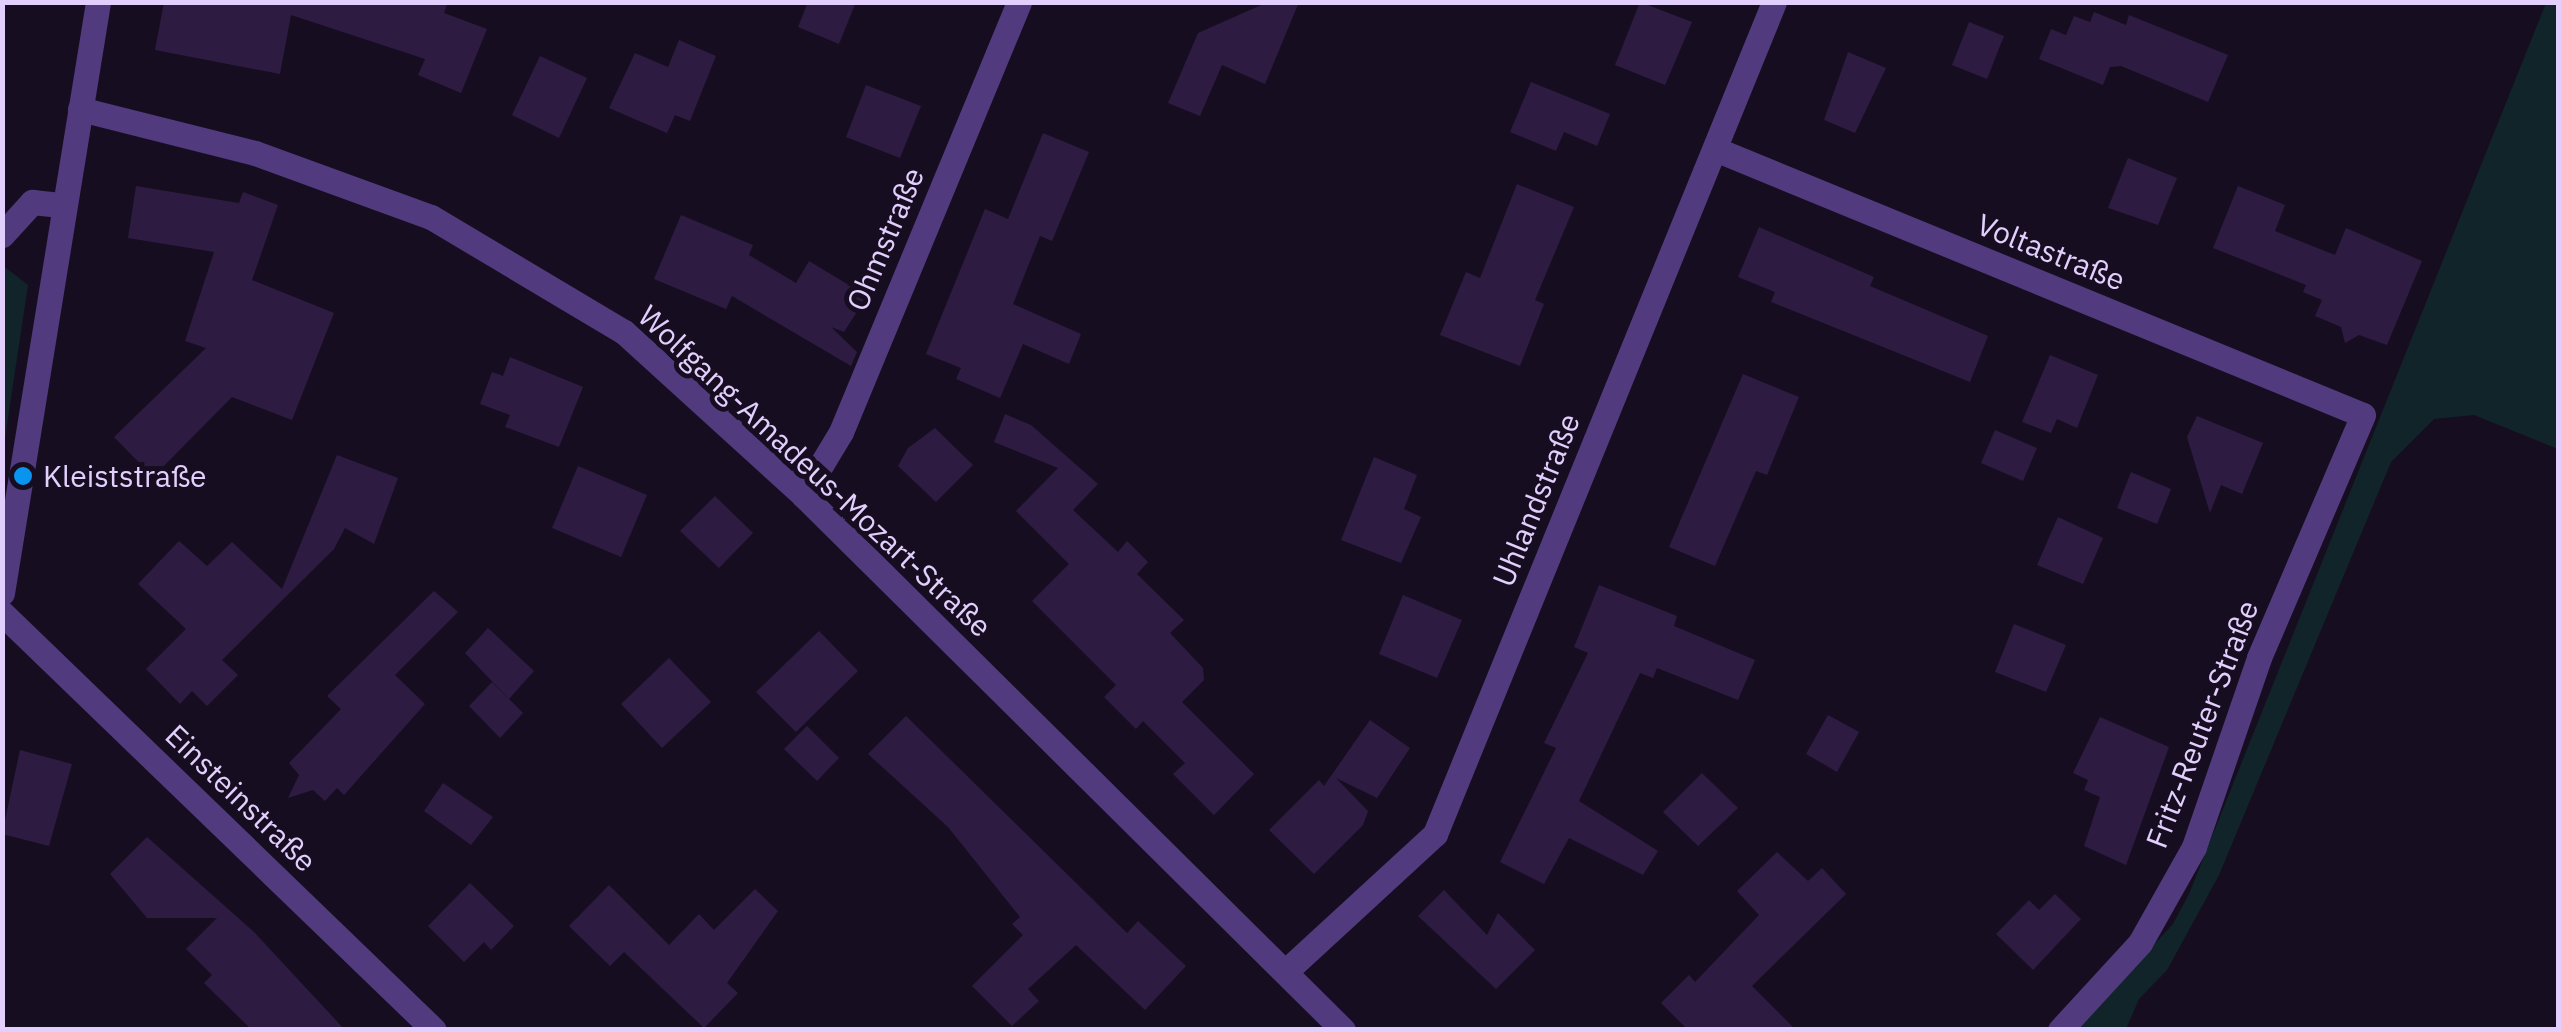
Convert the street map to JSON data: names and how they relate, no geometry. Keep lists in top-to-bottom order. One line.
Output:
{"streets":{"street":["Ohmstraße","Voltastraße","Wolfgang-Amadeus-Mozart-Straße","Uhlandstraße","Fritz-Reuter-Straße","Einsteinstraße"]},"crossings":[["Ohmstraße","Wolfgang-Amadeus-Mozart-Straße"],["Voltastraße","Uhlandstraße"],["Voltastraße","Fritz-Reuter-Straße"],["Wolfgang-Amadeus-Mozart-Straße","Uhlandstraße"]],"places":["Kleiststraße"]}
